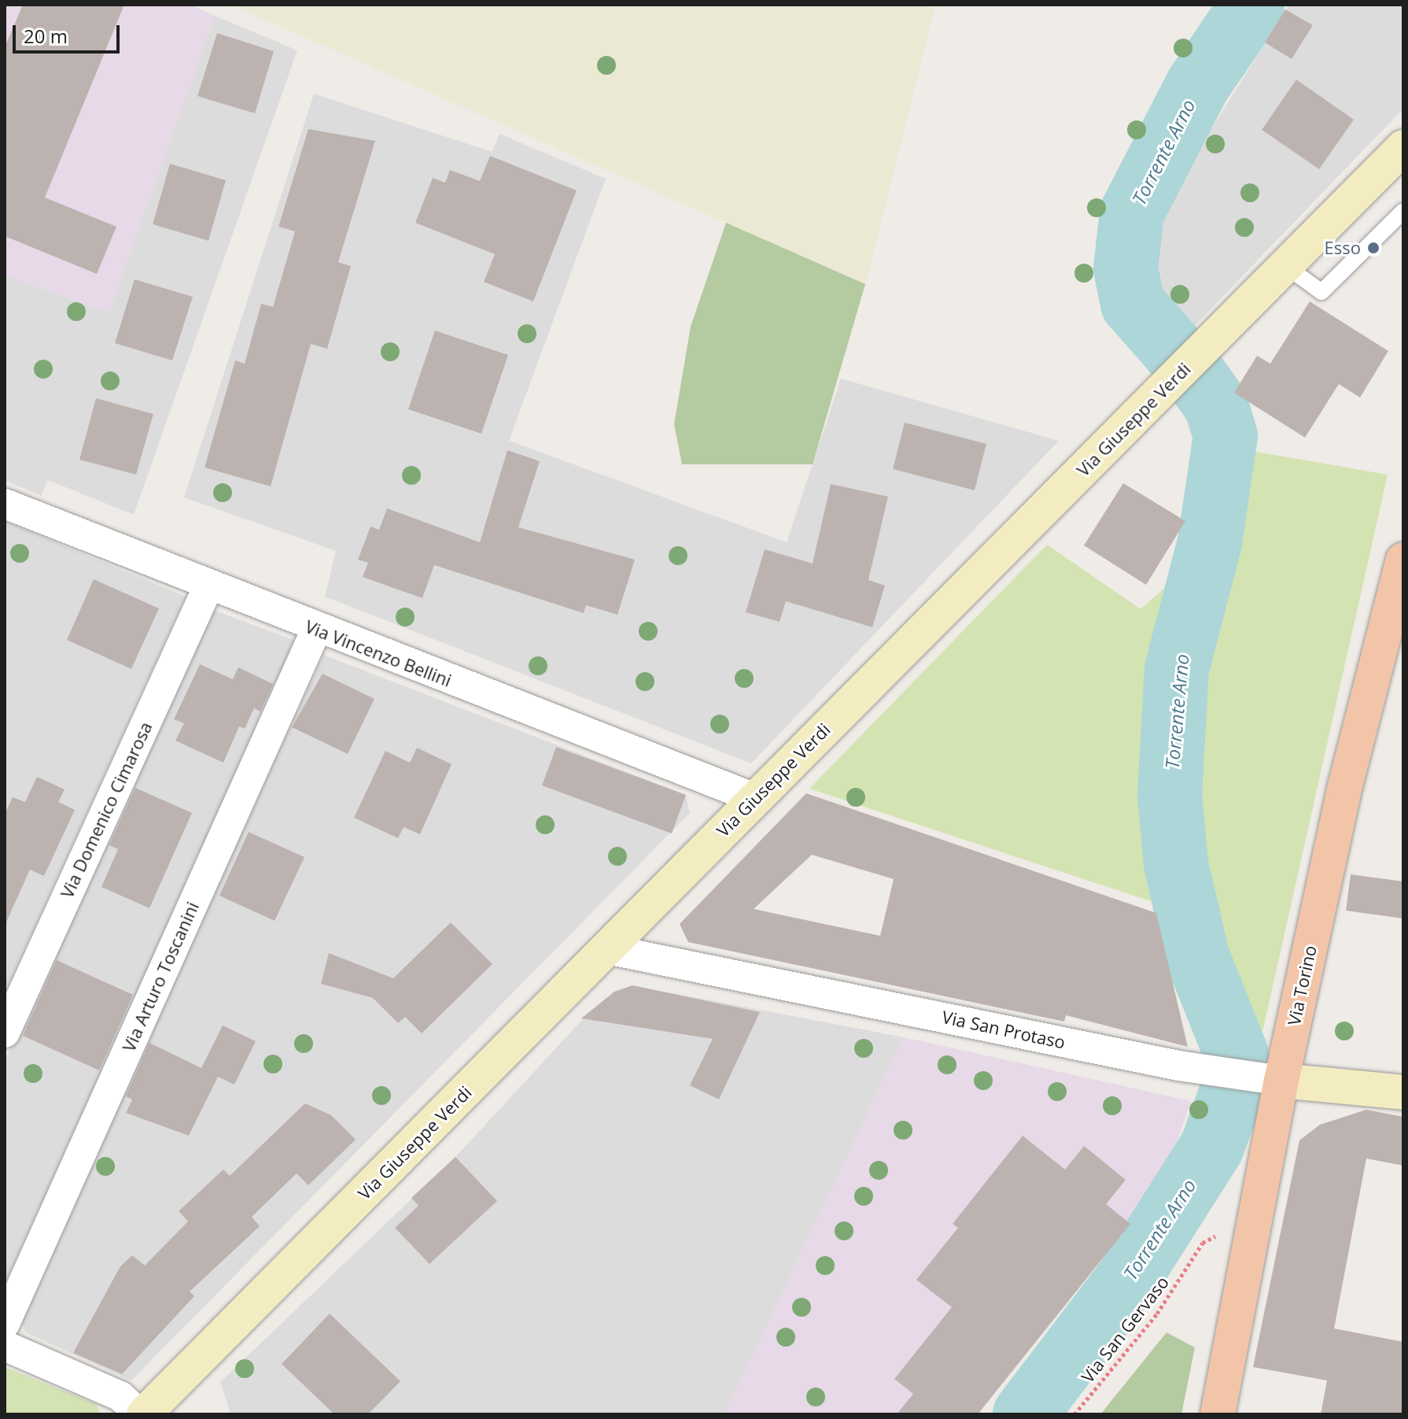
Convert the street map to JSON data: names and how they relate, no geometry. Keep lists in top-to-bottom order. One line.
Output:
{"streets":{"main road":["Via Torino"],"street":["Via Giuseppe Verdi","Via Vincenzo Bellini","Via Domenico Cimarosa","Via Arturo Toscanini","Via San Protaso"],"path":["Via San Gervaso"]},"crossings":[["Via Giuseppe Verdi","Via Vincenzo Bellini"],["Via Giuseppe Verdi","Via San Protaso"],["Via Vincenzo Bellini","Via Domenico Cimarosa"],["Via Vincenzo Bellini","Via Arturo Toscanini"],["Via Torino","Via San Protaso"],["Via Torino","Via San Gervaso"]],"water":["Torrente Arno"],"places":["Esso"],"scale_bar":"20 m"}
